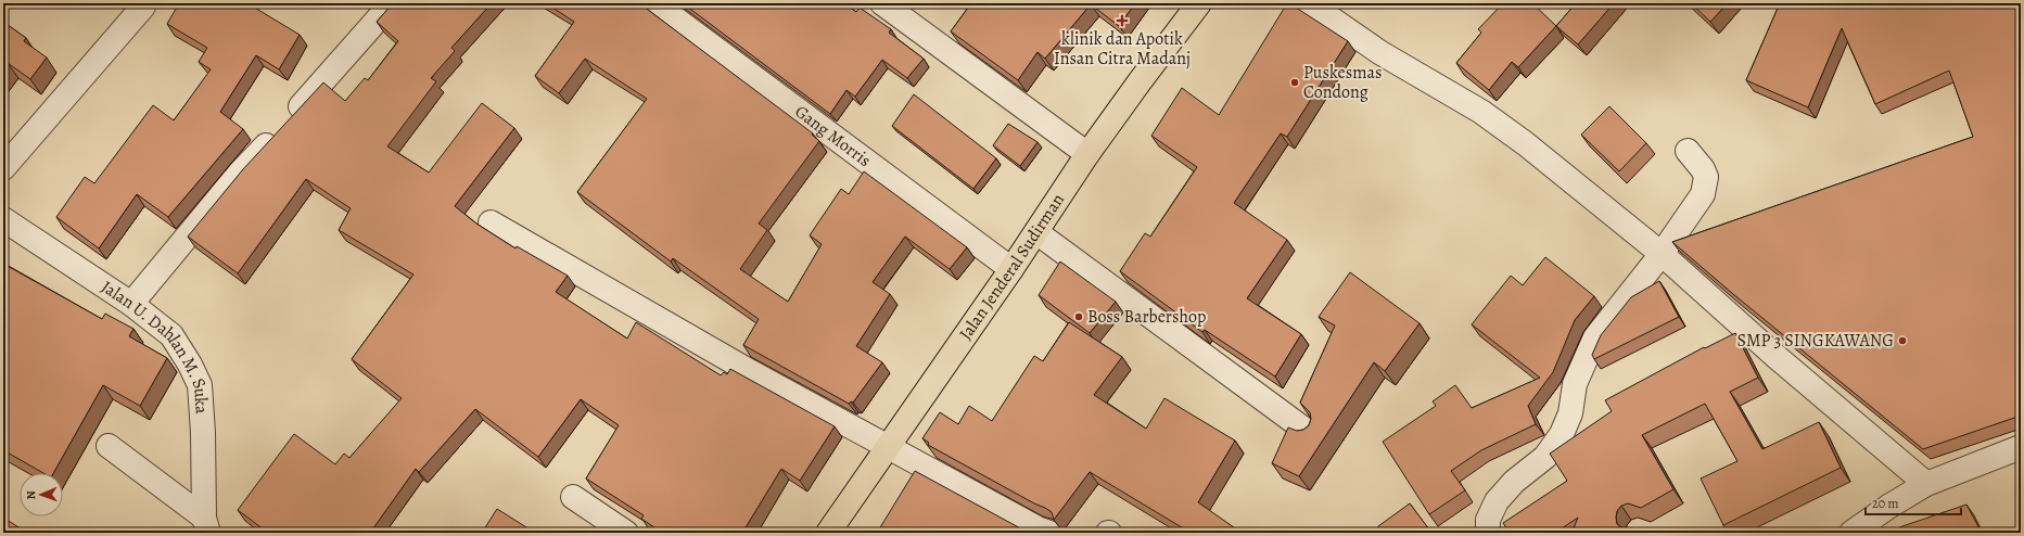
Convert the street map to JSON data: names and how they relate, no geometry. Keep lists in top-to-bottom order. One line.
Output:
{"streets":{"main road":["Jalan Jenderal Sudirman"],"street":["Gang Morris","Jalan U. Dahlan M. Suka"]},"crossings":[["Gang Morris","Jalan Jenderal Sudirman"]],"places":{"health":["klinik dan Apotik Insan Citra Madanj"],"other":["Puskesmas Condong","Boss Barbershop","SMP 3 SINGKAWANG"]},"scale_bar":"20 m","north":"left"}
